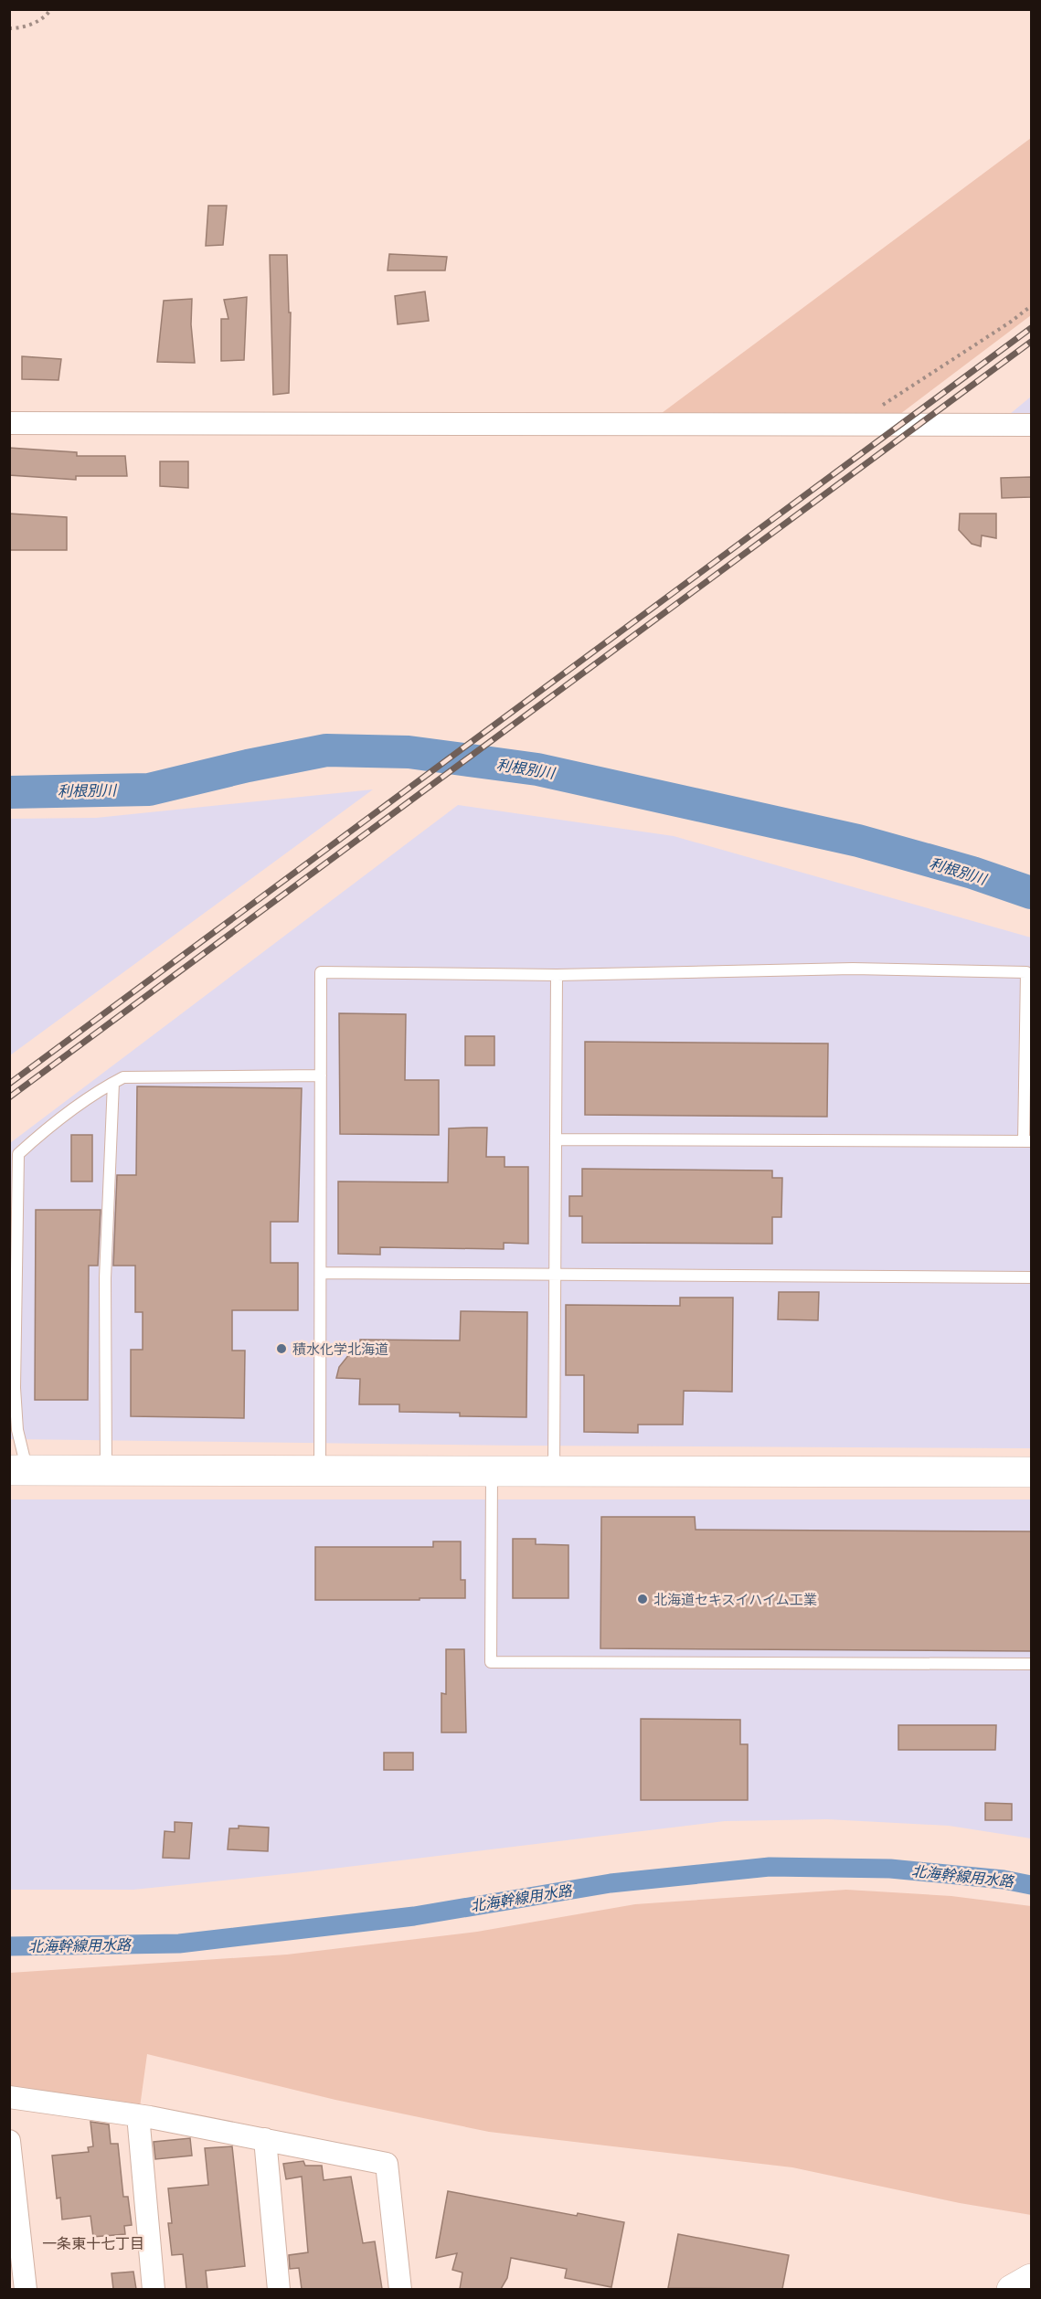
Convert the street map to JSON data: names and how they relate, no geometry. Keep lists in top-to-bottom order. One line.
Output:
{"districts":["一条東十七丁目"],"water":["利根別川","北海幹線用水路"],"places":["積水化学北海道","北海道セキスイハイム工業"]}
